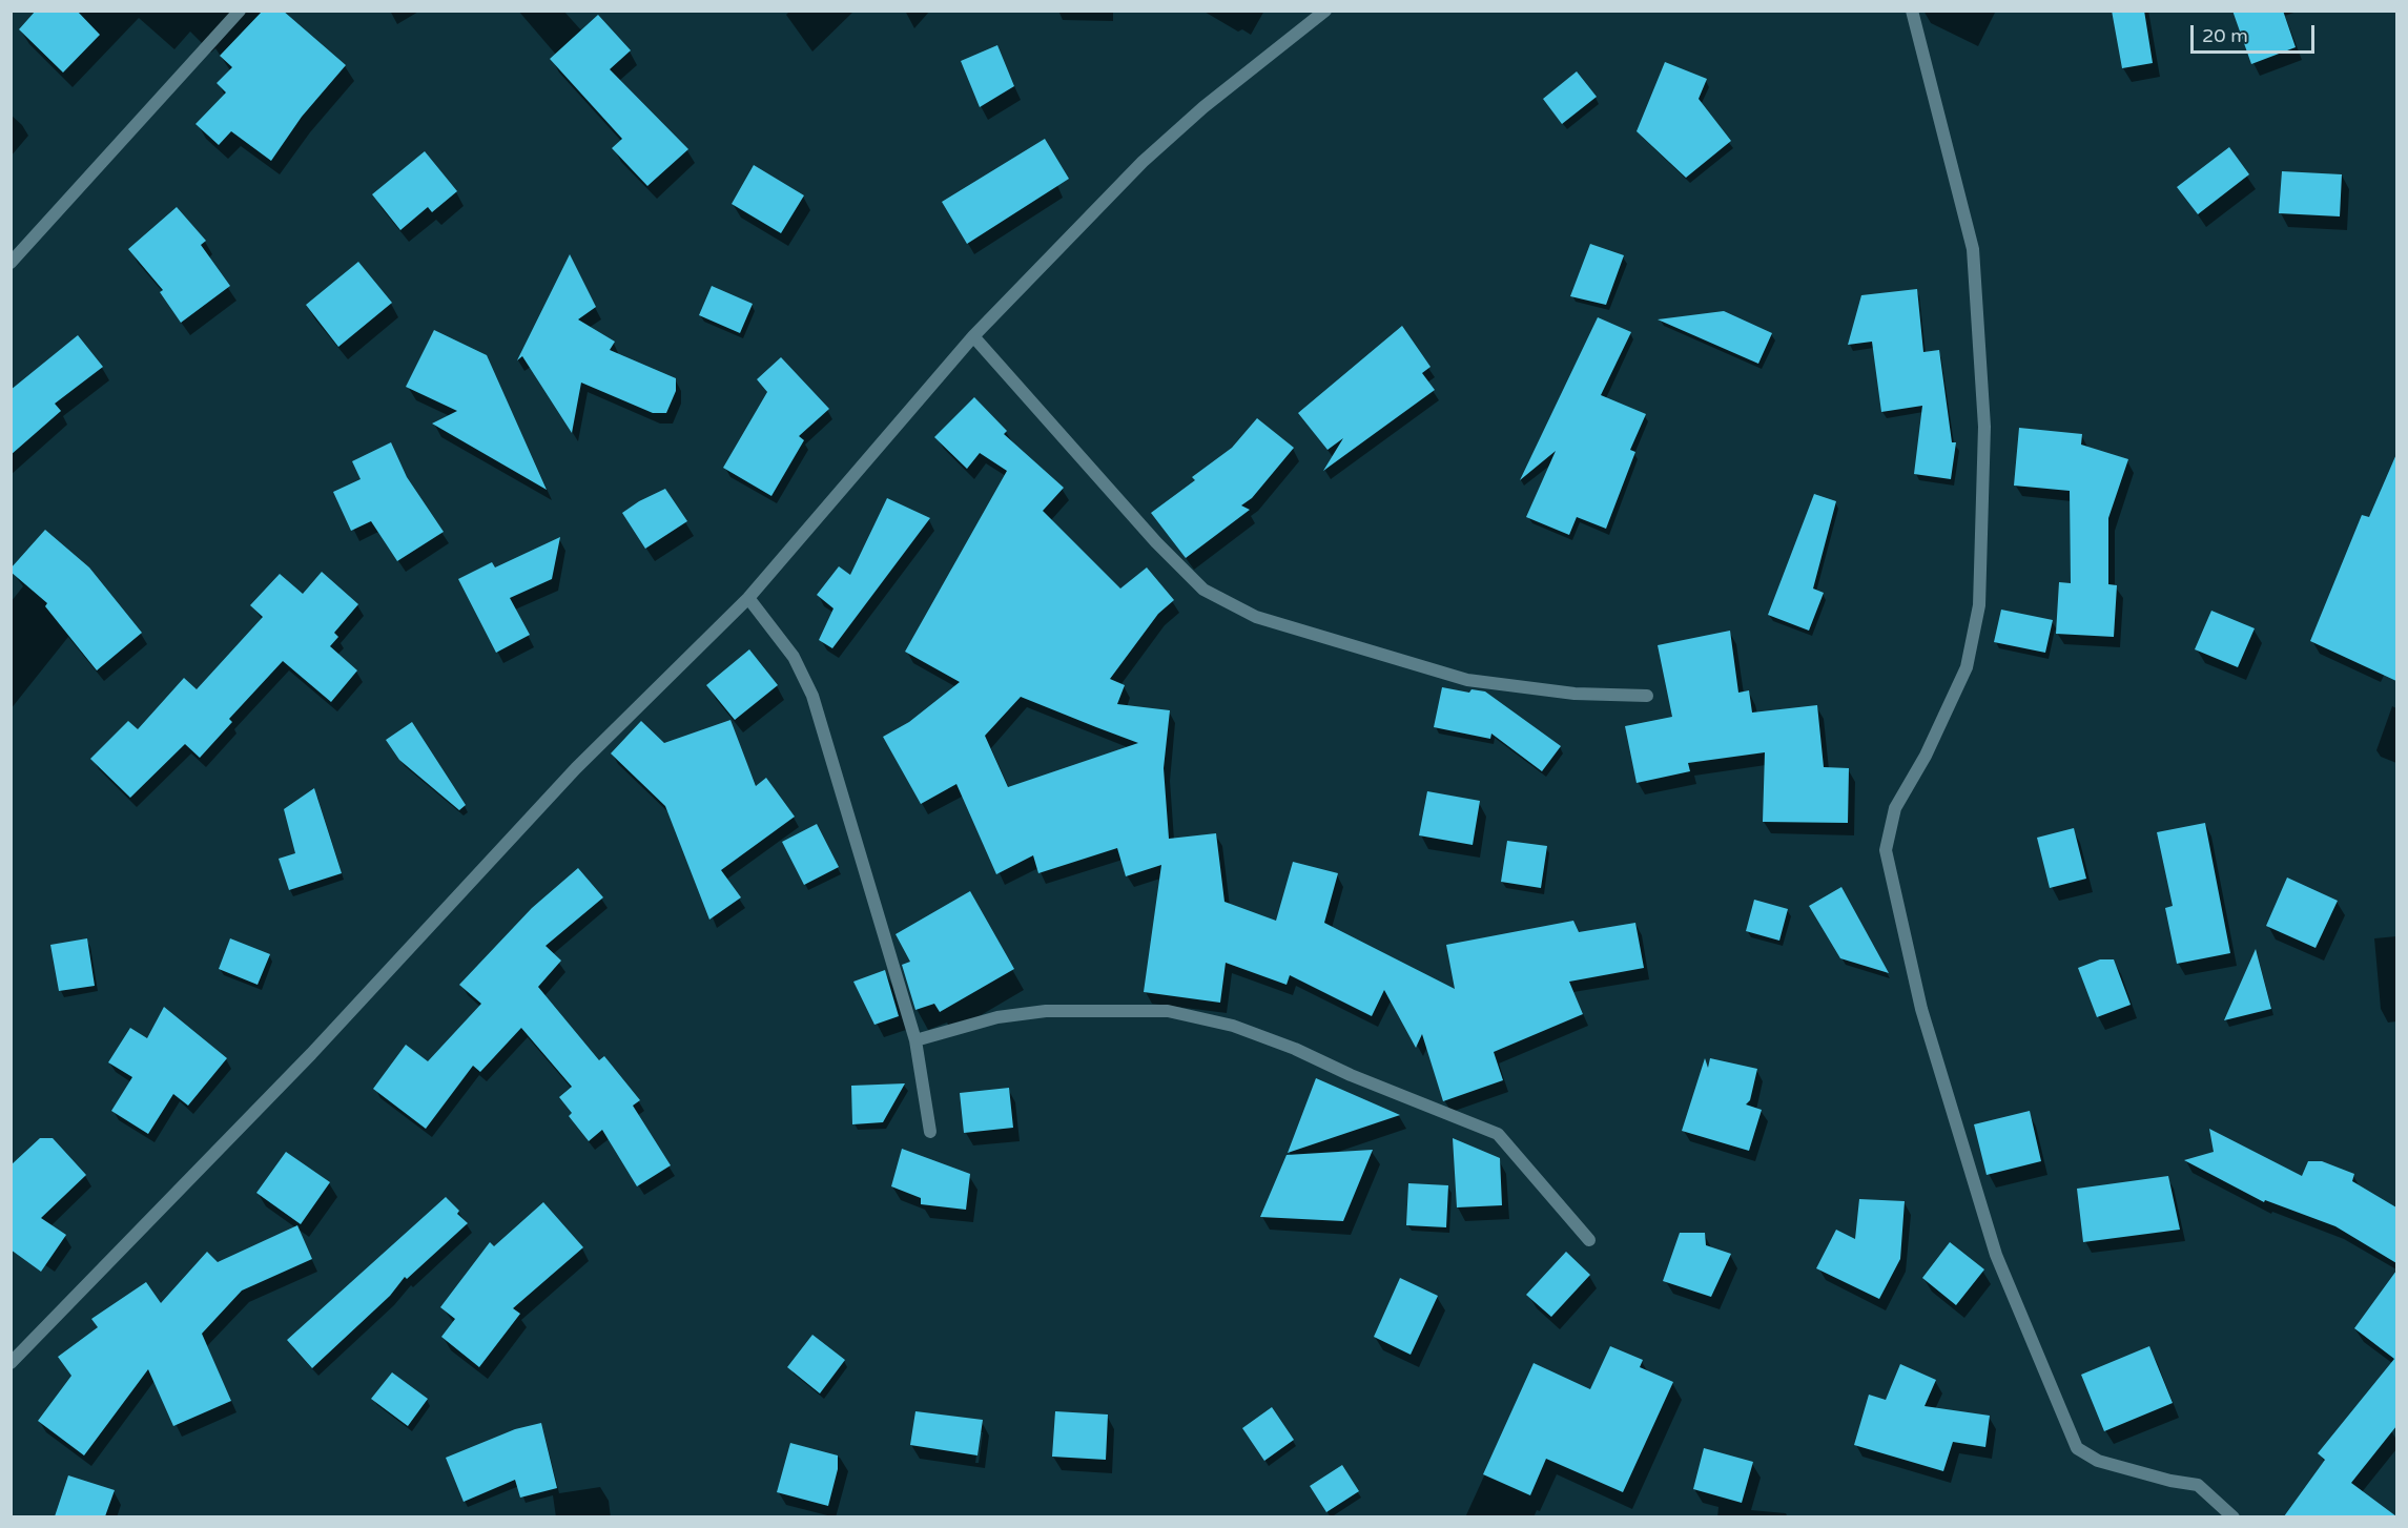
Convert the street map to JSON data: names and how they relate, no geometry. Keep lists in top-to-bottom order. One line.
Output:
{"scale_bar":"20 m"}
